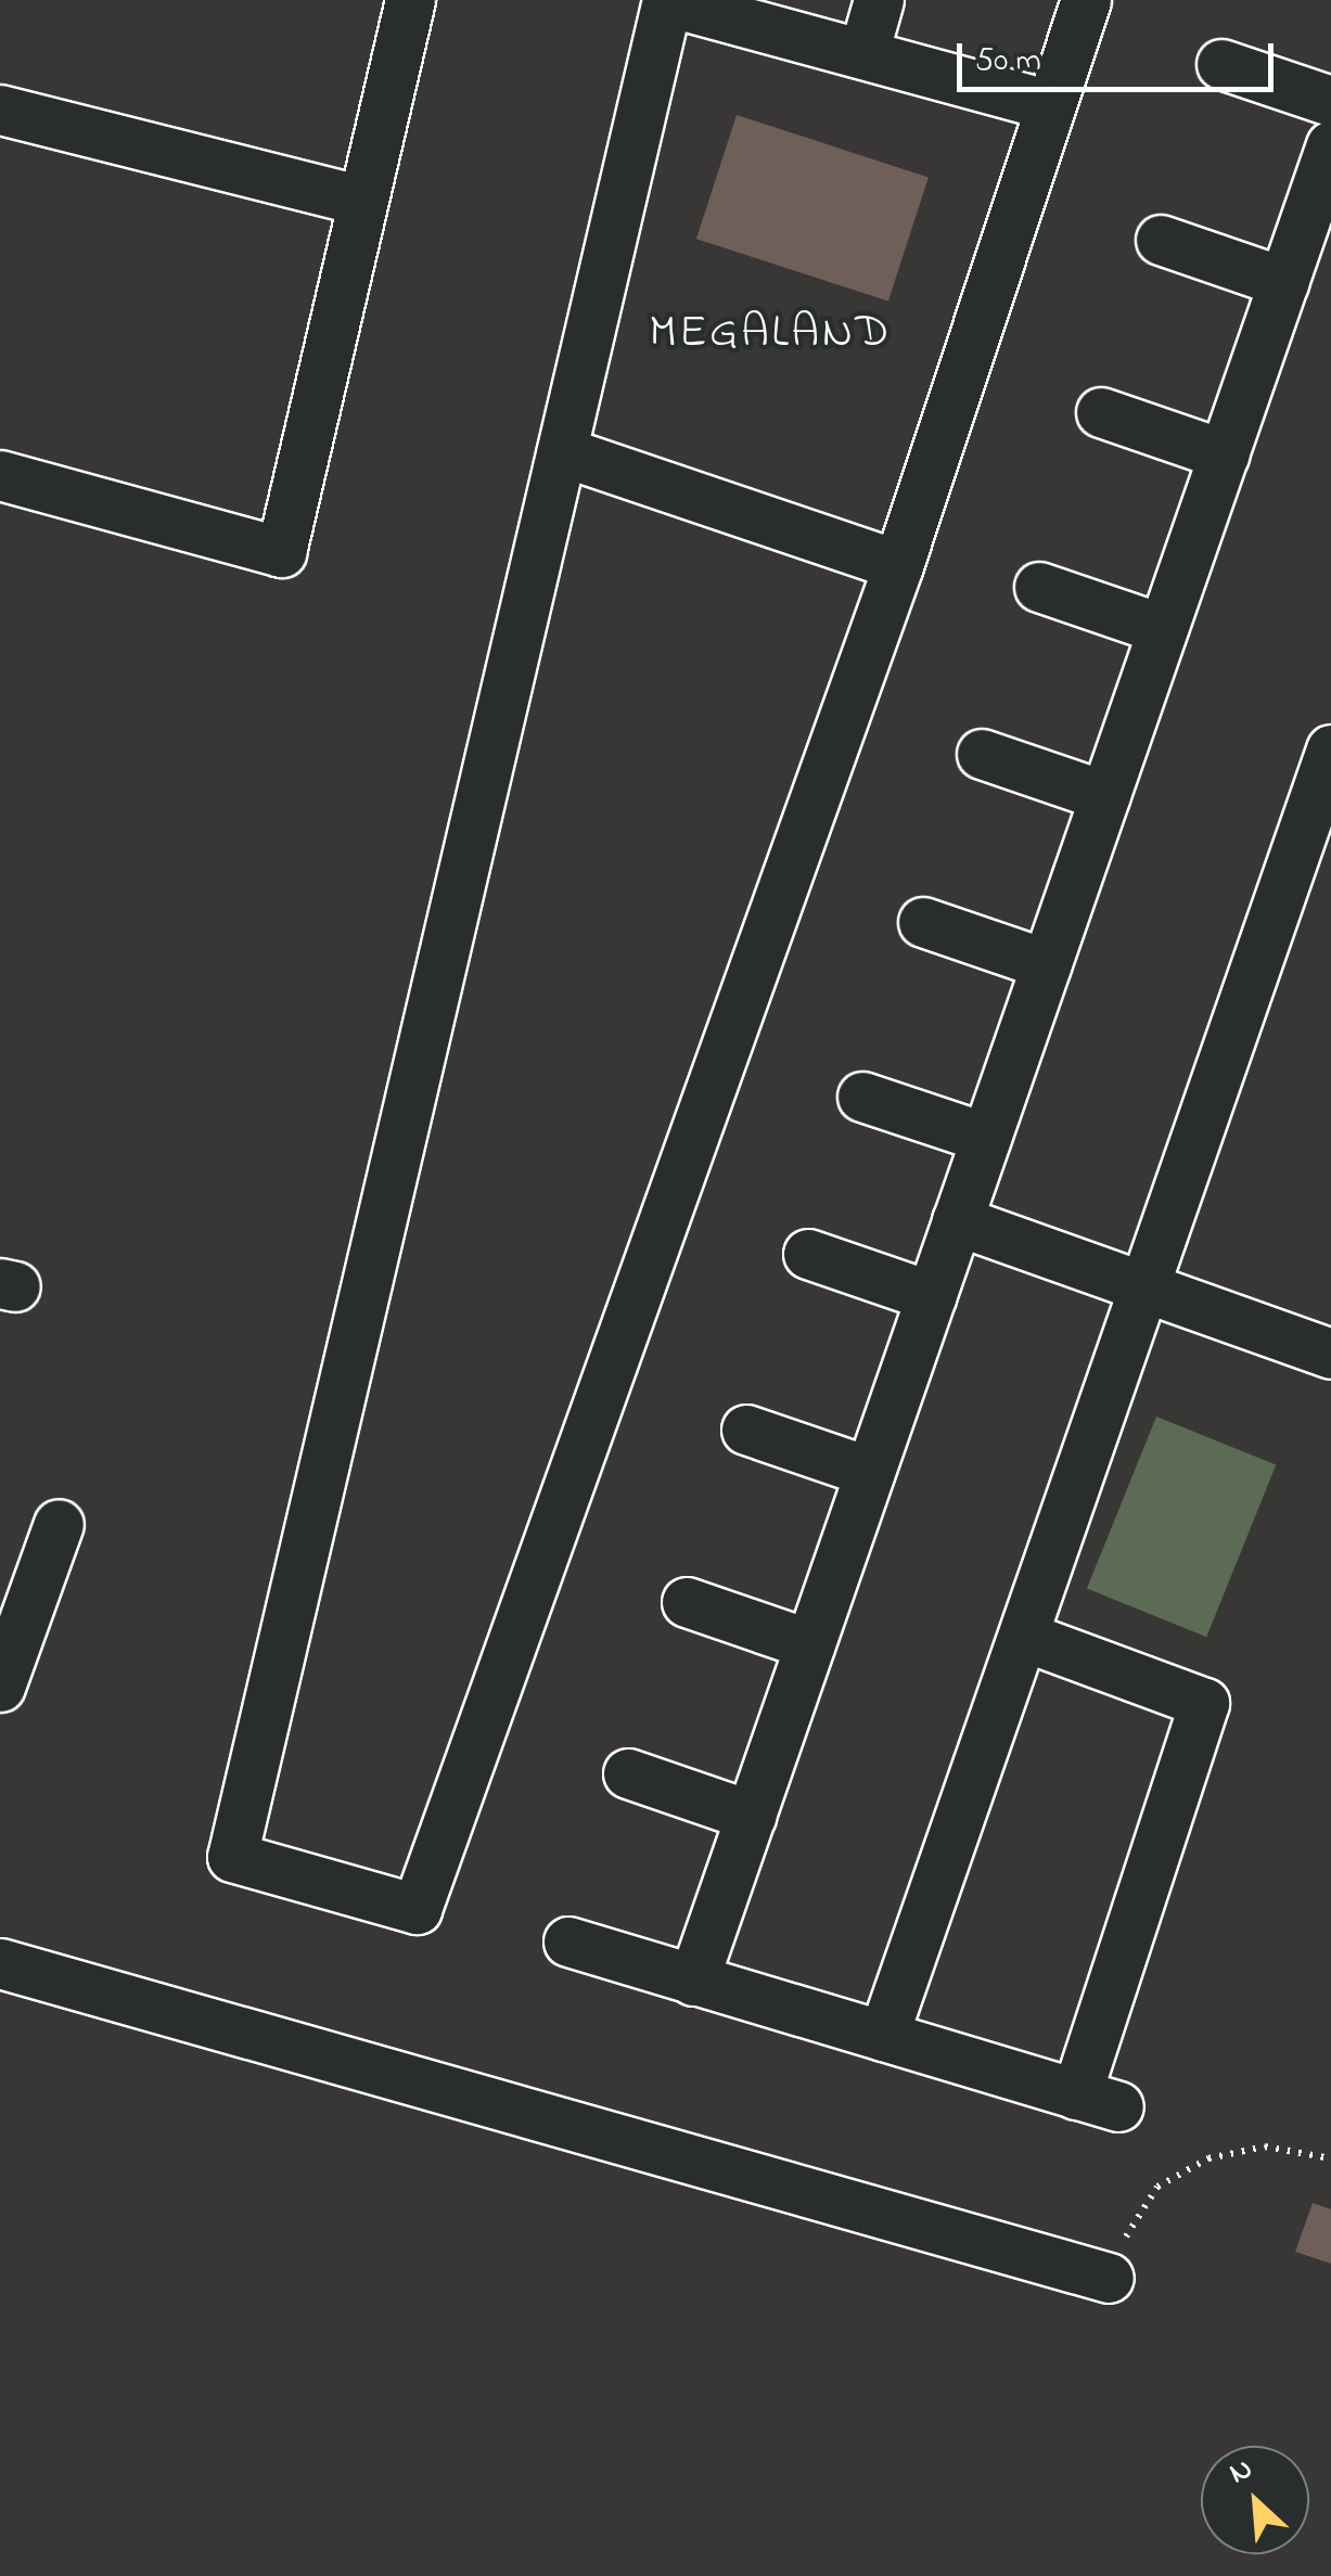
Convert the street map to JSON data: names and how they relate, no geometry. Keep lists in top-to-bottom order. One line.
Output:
{"districts":["MEGALAND"],"scale_bar":"50 m","north":"top left"}
